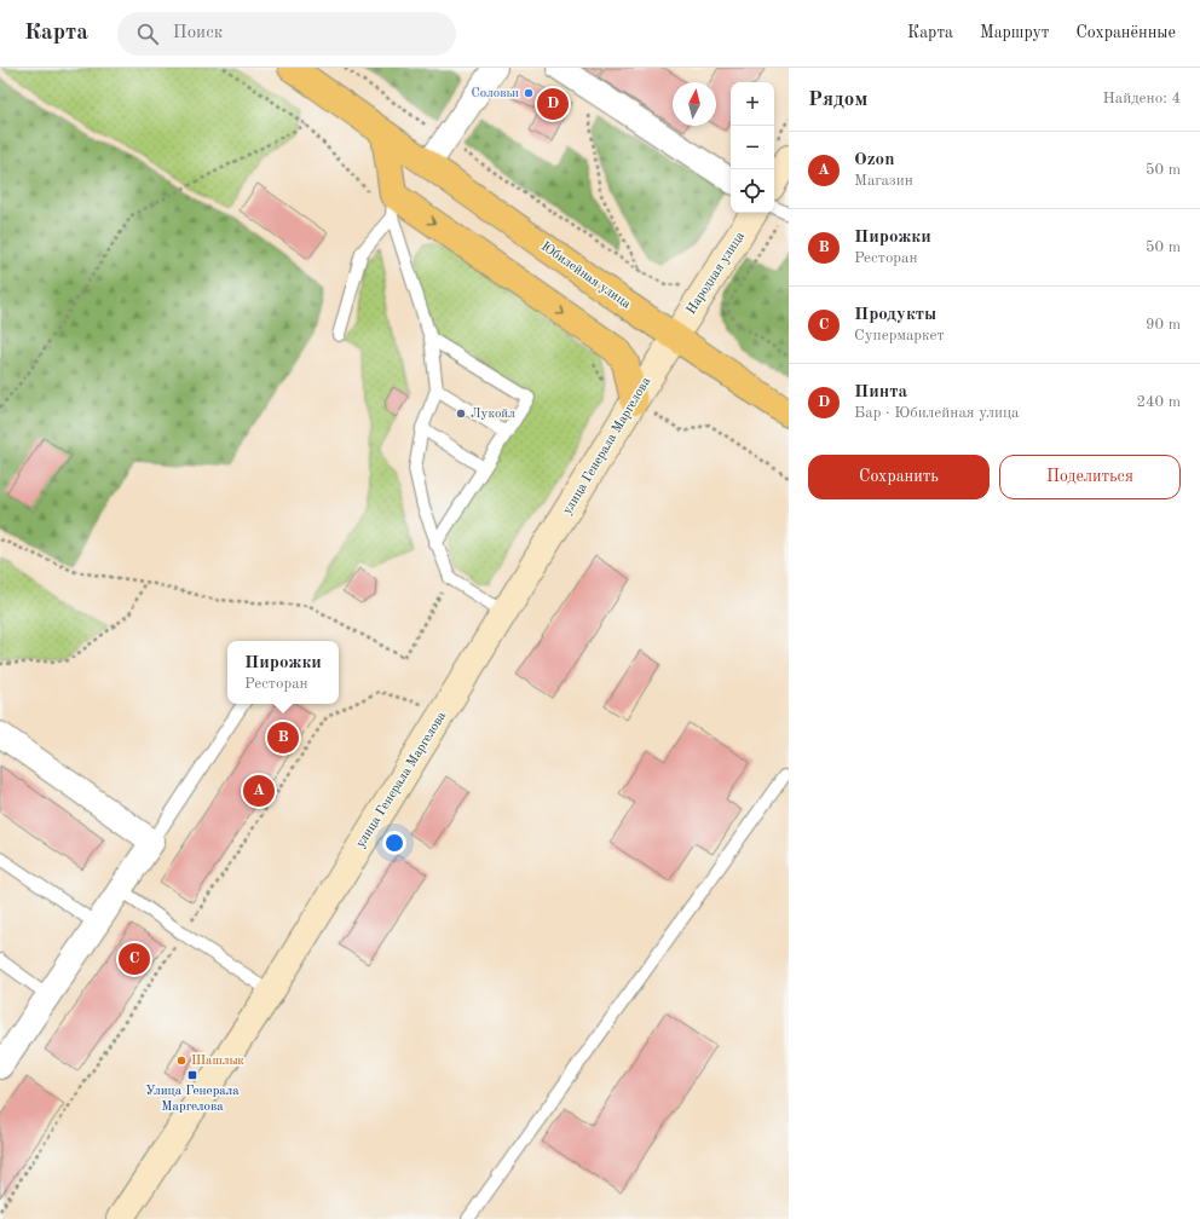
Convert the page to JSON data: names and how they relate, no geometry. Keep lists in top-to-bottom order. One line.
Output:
{"streets":{"main road":["Народная улица","Юбилейная улица","улица Генерала Маргелова"]},"crossings":[["Народная улица","Юбилейная улица"],["Народная улица","улица Генерала Маргелова"],["Юбилейная улица","улица Генерала Маргелова"]],"places":{"other":["Соловьи","Лукойл","Шашлык"],"transit":["Улица Генерала Маргелова"]},"north":"top","page":{"header":"Карта","search":"Поиск","nav":["Карта","Маршрут","Сохранённые"],"heading":["Рядом","Найдено: 4"],"map_buttons":["+","−"],"pins":["D","B","A","C"],"list":[{"mark":"A","name":"Ozon","note":"Магазин","value":"50 m"},{"mark":"B","name":"Пирожки","note":"Ресторан","value":"50 m"},{"mark":"C","name":"Продукты","note":"Супермаркет","value":"90 m"},{"mark":"D","name":"Пинта","note":"Бар · Юбилейная улица","value":"240 m"}],"buttons":["Сохранить","Поделиться"],"popup":["Пирожки","Ресторан"]}}
